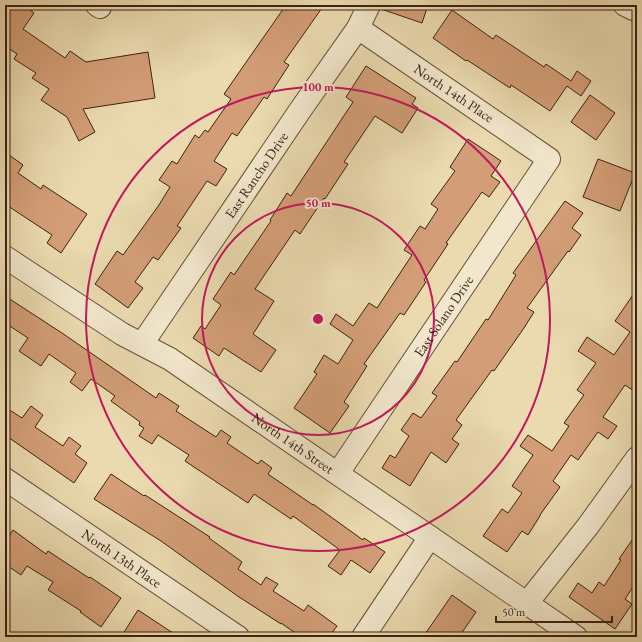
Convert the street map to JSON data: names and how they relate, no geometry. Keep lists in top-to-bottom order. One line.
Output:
{"streets":{"street":["North 14th Place","East Rancho Drive","East Solano Drive","North 14th Street","North 13th Place"]},"crossings":[["North 14th Place","East Rancho Drive"],["North 14th Place","East Solano Drive"],["East Rancho Drive","North 14th Street"],["East Solano Drive","North 14th Street"]],"scale_bar":"50 m","rings":["100 m","50 m"]}
